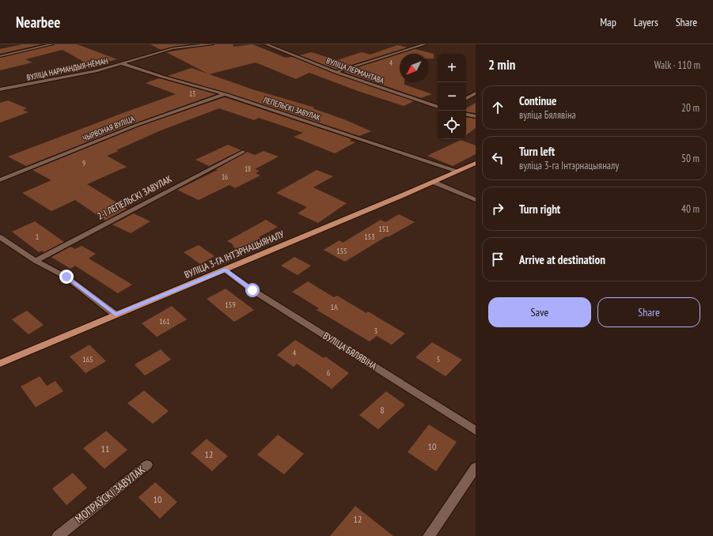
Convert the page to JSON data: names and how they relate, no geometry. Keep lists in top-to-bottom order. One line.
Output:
{"streets":{"main road":["ВУЛІЦА 3-ГА ІНТЭРНАЦЫЯНАЛУ"],"street":["ВУЛІЦА НАРМАНДЫЯ-НЁМАН","ВУЛІЦА ЛЕРМАНТАВА","ЛЕПЕЛЬСКІ ЗАВУЛАК","ЧЫРВОНАЯ ВУЛІЦА","2-І ЛЕПЕЛЬСКІ ЗАВУЛАК","ВУЛІЦА БЯЛЯВІНА","МОПРАЎСКІ ЗАВУЛАК"]},"crossings":[["ВУЛІЦА НАРМАНДЫЯ-НЁМАН","ЛЕПЕЛЬСКІ ЗАВУЛАК"],["ЛЕПЕЛЬСКІ ЗАВУЛАК","ЧЫРВОНАЯ ВУЛІЦА"],["ЛЕПЕЛЬСКІ ЗАВУЛАК","ВУЛІЦА 3-ГА ІНТЭРНАЦЫЯНАЛУ"],["ВУЛІЦА 3-ГА ІНТЭРНАЦЫЯНАЛУ","ВУЛІЦА БЯЛЯВІНА"]],"house_numbers":["4","13","9","18","16","151","1","153","155","159","1А","161","3","4","165","5","6","8","10","11","12","10","12"],"north":"bottom left","page":{"header":"Nearbee","nav":["Map","Layers","Share"],"heading":["2 min","Walk · 110 m"],"map_buttons":["+","−"],"list":[["Continue","вуліца Бялявіна","20 m"],["Turn left","вуліца 3-га Інтэрнацыяналу","50 m"],["Turn right","40 m"],"Arrive at destination"],"buttons":["Save","Share"]}}
